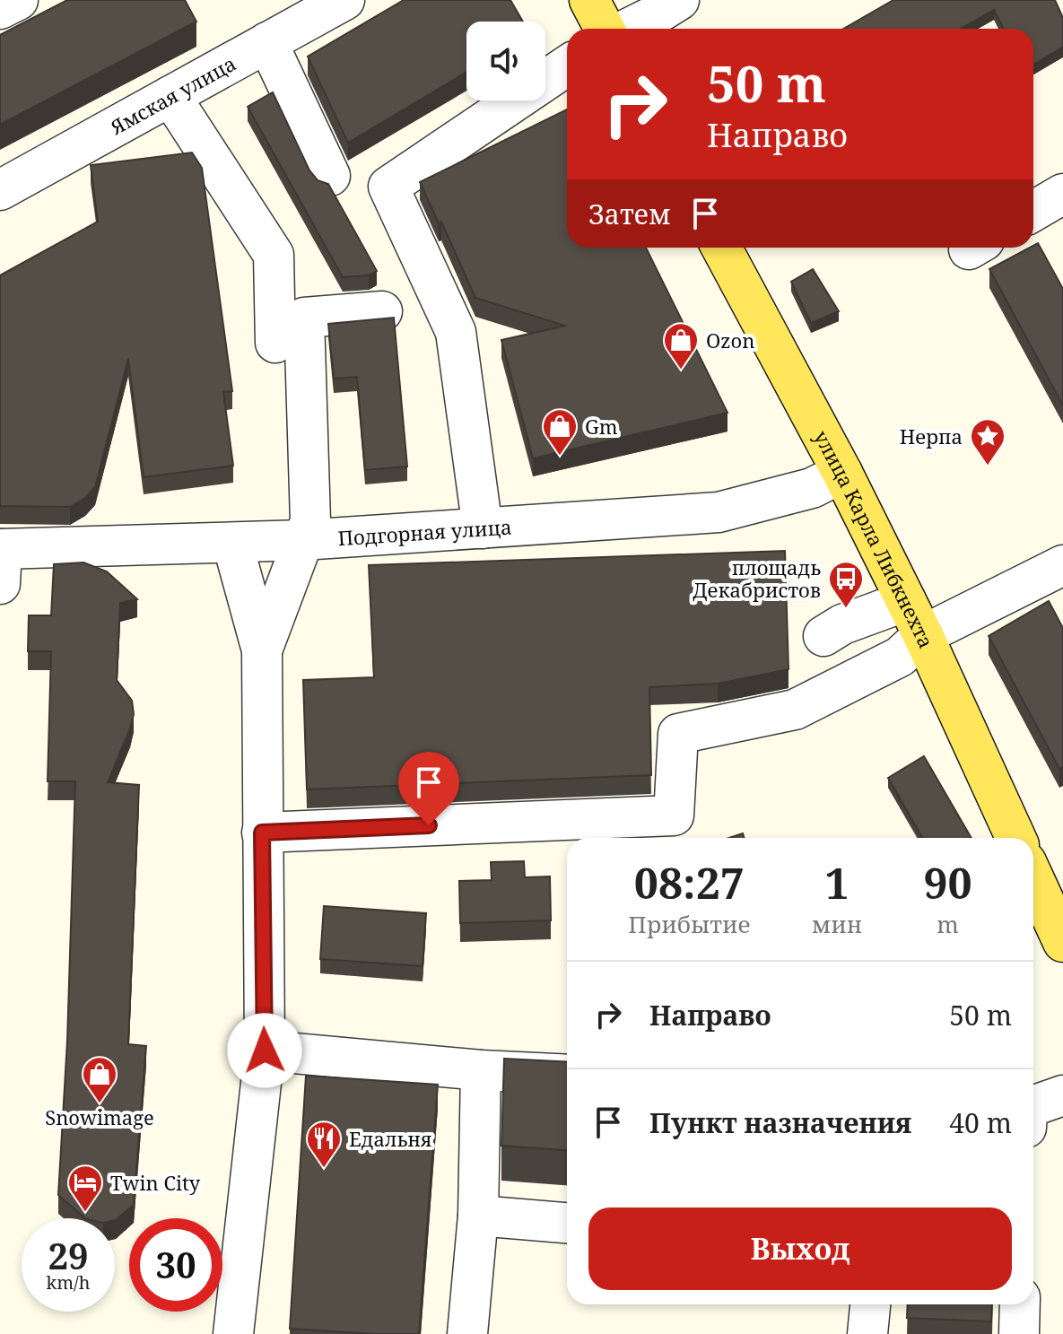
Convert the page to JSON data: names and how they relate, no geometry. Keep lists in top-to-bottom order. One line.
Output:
{"streets":{"main road":["улица Карла Либкнехта"],"street":["Ямская улица","Подгорная улица"]},"crossings":[["Подгорная улица","улица Карла Либкнехта"]],"places":{"shop":["Ozon","Gm","Snowimage"],"place":["Нерпа"],"bus stop":["площадь Декабристов"],"restaurant":["Едальня"],"hotel":["Twin Сity"]},"page":{"turn":["50 m","Направо"],"then":"Затем","eta":["08:27","Прибытие","1","мин","90","m"],"list":[{"name":"Направо","value":"50 m"},{"name":"Пункт назначения","value":"40 m"}],"buttons":"Выход","speed":"29 km/h","limit":"30"}}
